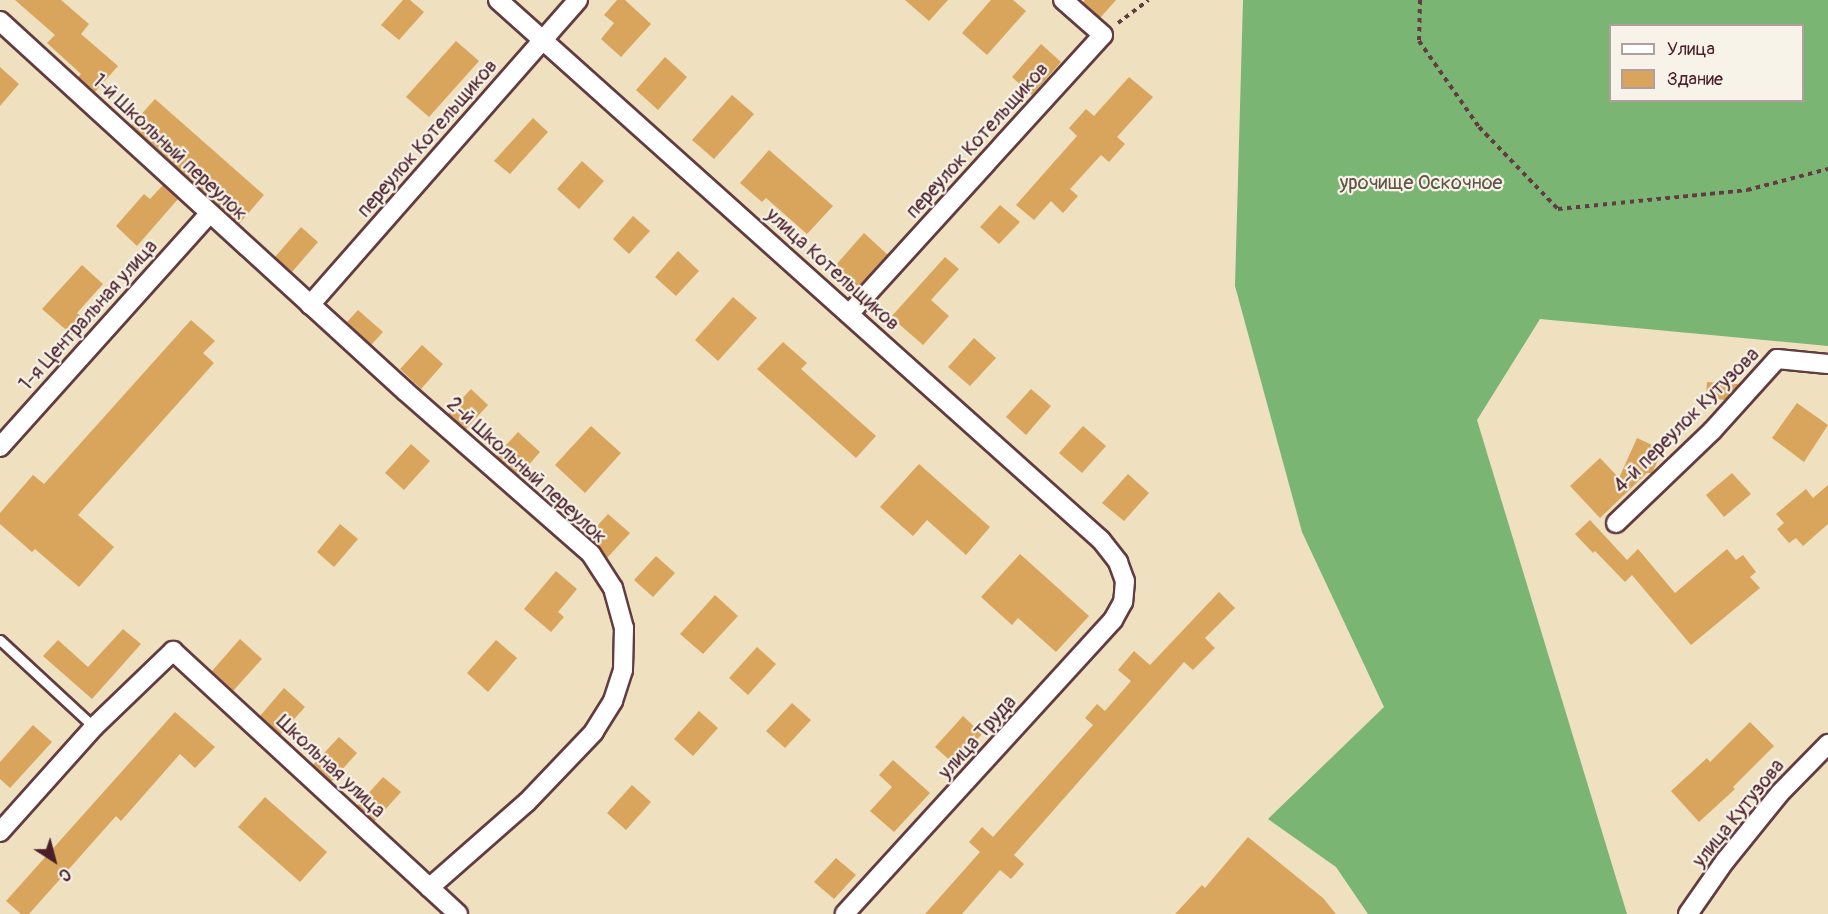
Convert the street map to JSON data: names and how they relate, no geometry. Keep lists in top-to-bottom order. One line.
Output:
{"streets":{"street":["переулок Котельщиков","1-й Школьный переулок","улица Котельщиков","1-я Центральная улица","4-й переулок Кутузова","2-й Школьный переулок","улица Труда","Школьная улица","улица Кутузова"]},"crossings":[["переулок Котельщиков","1-й Школьный переулок"],["переулок Котельщиков","улица Котельщиков"],["переулок Котельщиков","2-й Школьный переулок"],["1-й Школьный переулок","1-я Центральная улица"],["1-й Школьный переулок","2-й Школьный переулок"],["улица Котельщиков","улица Труда"],["2-й Школьный переулок","Школьная улица"]],"parks":["урочище Оскочное"],"legend":["Улица","Здание"],"north":"bottom right"}
